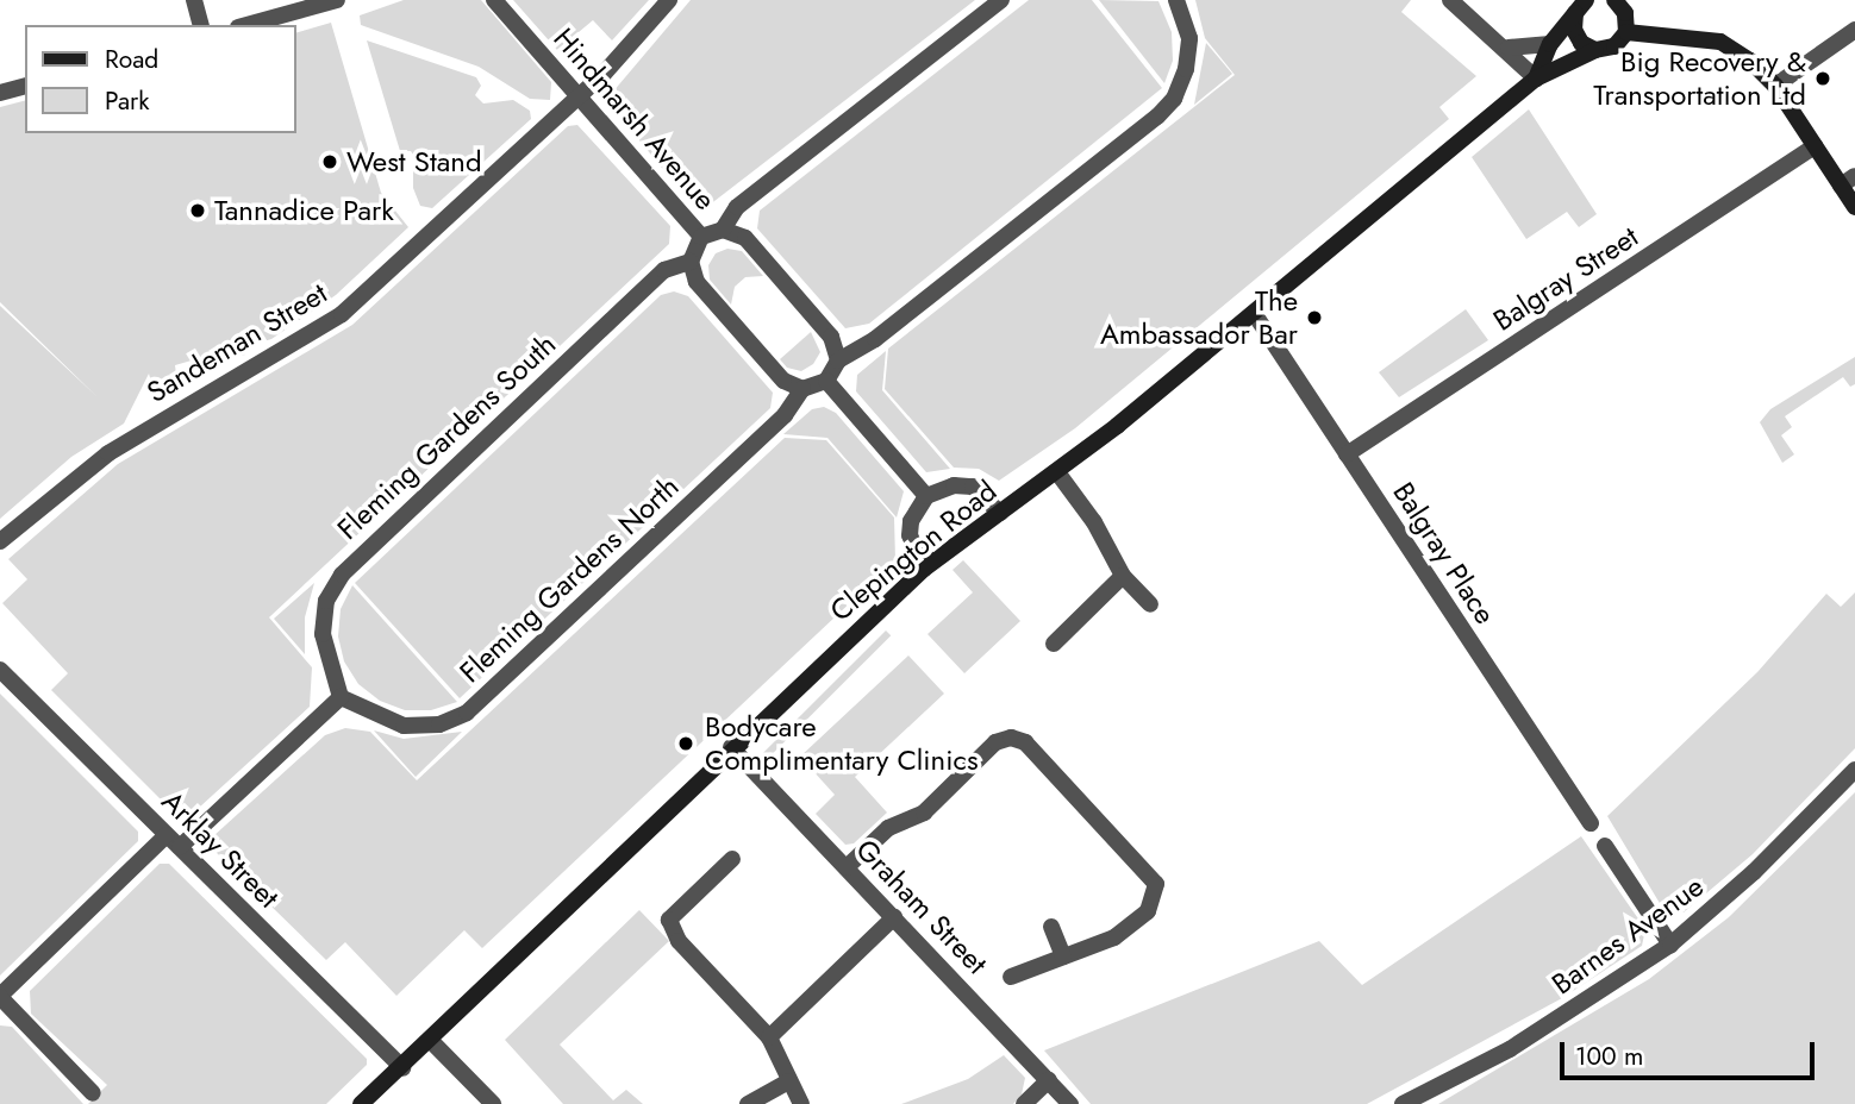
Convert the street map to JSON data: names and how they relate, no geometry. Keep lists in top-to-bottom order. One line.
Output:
{"streets":{"street":["Hindmarsh Avenue","Balgray Street","Sandeman Street","Fleming Gardens South","Clepington Road","Balgray Place","Fleming Gardens North","Arklay Street","Graham Street","Barnes Avenue"]},"crossings":[["Hindmarsh Avenue","Sandeman Street"],["Hindmarsh Avenue","Fleming Gardens South"],["Balgray Street","Balgray Place"],["Fleming Gardens South","Fleming Gardens North"],["Clepington Road","Balgray Place"],["Clepington Road","Arklay Street"],["Clepington Road","Graham Street"]],"places":["Big Recovery & Transportation Ltd","West Stand","Tannadice Park","The Ambassador Bar","Bodycare Complimentary Clinics"],"legend":["Road","Park"],"scale_bar":"100 m"}
